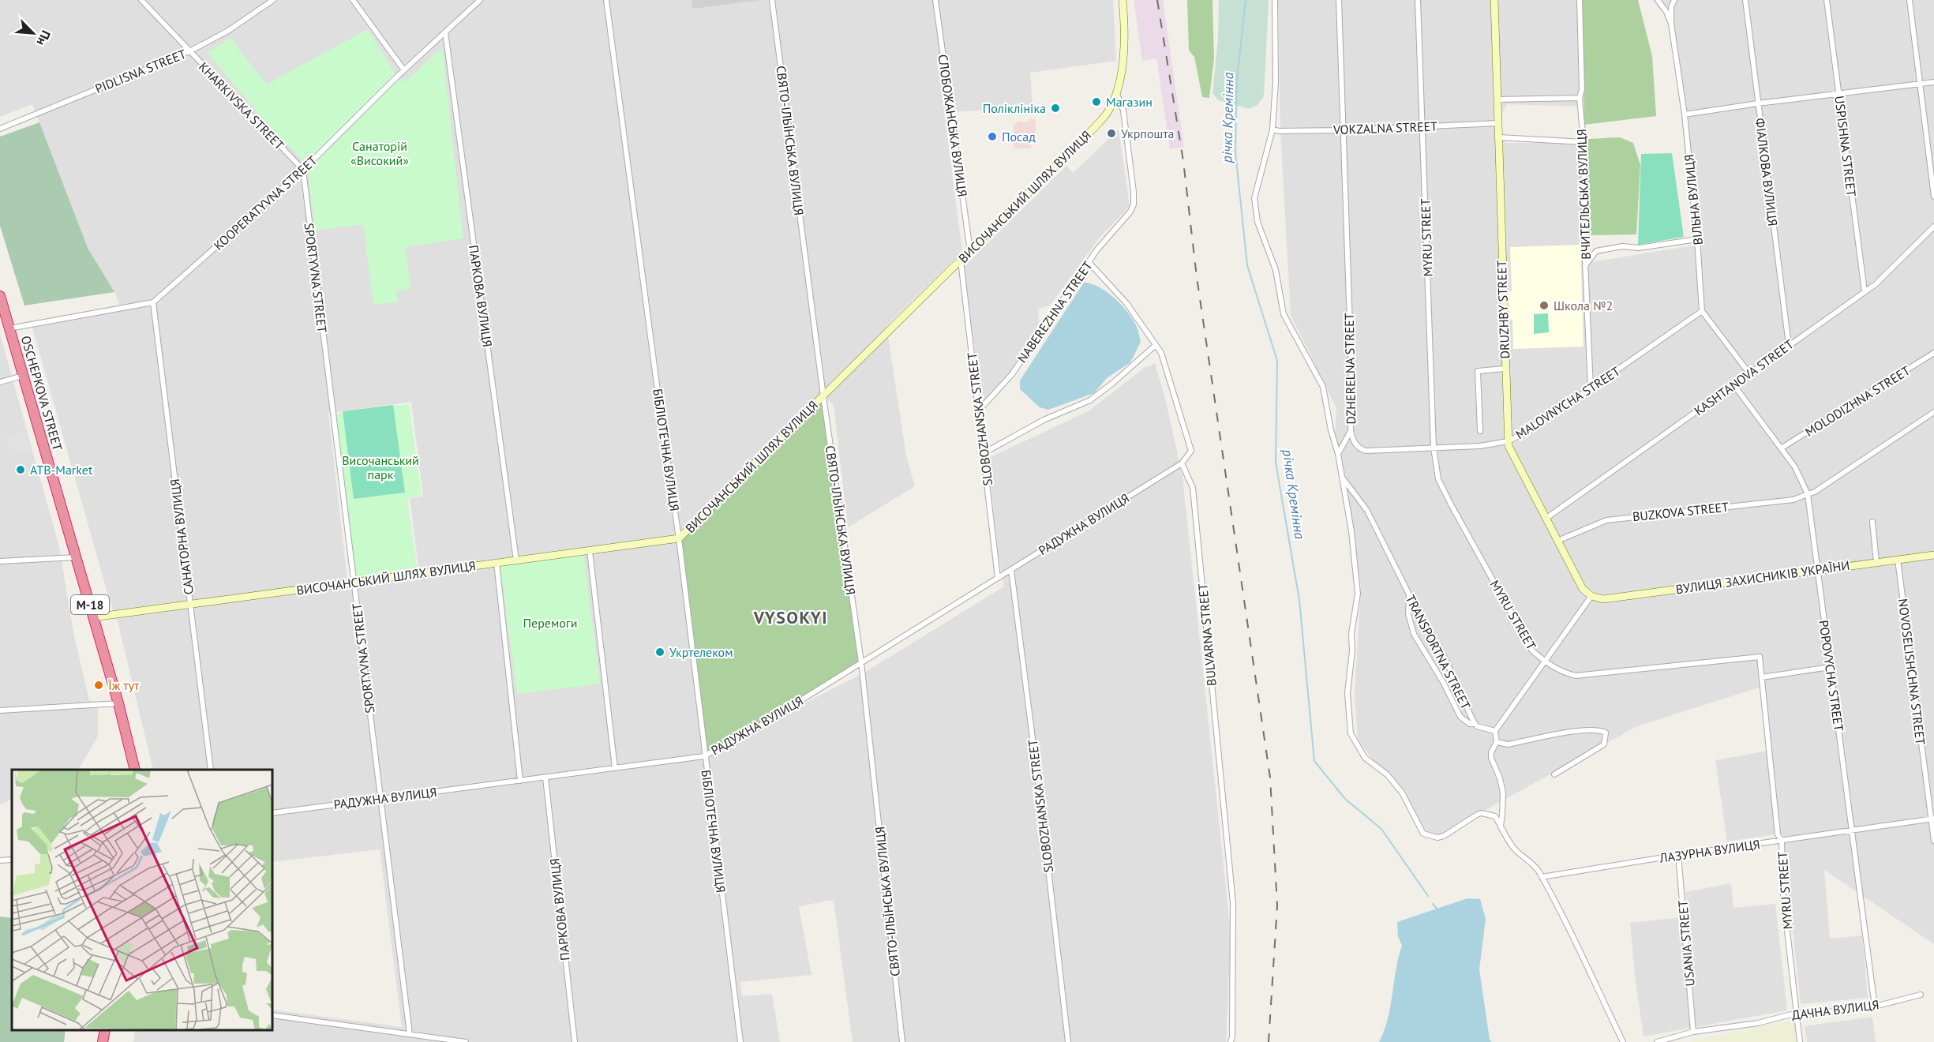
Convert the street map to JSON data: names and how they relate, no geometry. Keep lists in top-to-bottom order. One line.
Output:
{"streets":{"highway":["OSCHEPKOVA STREET","М-18"],"street":["PIDLISNA STREET","KHARKIVSKA STREET","СЛОБОЖАНСЬКА ВУЛИЦЯ","VOKZALNA STREET","СВЯТО-ІЛЬЇНСЬКА ВУЛИЦЯ","USPISHNA STREET","ФІАЛКОВА ВУЛИЦЯ","ВЧИТЕЛЬСЬКА ВУЛИЦЯ","ВИСОЧАНСЬКИЙ ШЛЯХ ВУЛИЦЯ","ВІЛЬНА ВУЛИЦЯ","KOOPERATYVNA STREET","MYRU STREET","SPORTYVNA STREET","ПАРКОВА ВУЛИЦЯ","DRUZHBY STREET","NABEREZHNA STREET","DZHERELNA STREET","KASHTANOVA STREET","MOLODIZHNA STREET","MALOVNYCHA STREET","SLOBOZHANSKA STREET","БІБЛІОТЕЧНА ВУЛИЦЯ","BUZKOVA STREET","РАДУЖНА ВУЛИЦЯ","САНАТОРНА ВУЛИЦЯ","ВУЛИЦЯ ЗАХИСНИКІВ УКРАЇНИ","BULVARNA STREET","TRANSPORTNA STREET","NOVOSELISHCHNA STREET","POPOVYCHA STREET","ЛАЗУРНА ВУЛИЦЯ","USANIA STREET","ДАЧНА ВУЛИЦЯ"]},"crossings":[["PIDLISNA STREET","KHARKIVSKA STREET"],["KHARKIVSKA STREET","KOOPERATYVNA STREET"],["KHARKIVSKA STREET","SPORTYVNA STREET"],["СЛОБОЖАНСЬКА ВУЛИЦЯ","ВИСОЧАНСЬКИЙ ШЛЯХ ВУЛИЦЯ"],["VOKZALNA STREET","MYRU STREET"],["VOKZALNA STREET","DRUZHBY STREET"],["VOKZALNA STREET","DZHERELNA STREET"],["СВЯТО-ІЛЬЇНСЬКА ВУЛИЦЯ","ВИСОЧАНСЬКИЙ ШЛЯХ ВУЛИЦЯ"],["СВЯТО-ІЛЬЇНСЬКА ВУЛИЦЯ","РАДУЖНА ВУЛИЦЯ"],["USPISHNA STREET","KASHTANOVA STREET"],["ФІАЛКОВА ВУЛИЦЯ","KASHTANOVA STREET"],["ВЧИТЕЛЬСЬКА ВУЛИЦЯ","MALOVNYCHA STREET"],["ВИСОЧАНСЬКИЙ ШЛЯХ ВУЛИЦЯ","SPORTYVNA STREET"],["ВИСОЧАНСЬКИЙ ШЛЯХ ВУЛИЦЯ","ПАРКОВА ВУЛИЦЯ"],["ВИСОЧАНСЬКИЙ ШЛЯХ ВУЛИЦЯ","NABEREZHNA STREET"],["ВИСОЧАНСЬКИЙ ШЛЯХ ВУЛИЦЯ","OSCHEPKOVA STREET"],["ВИСОЧАНСЬКИЙ ШЛЯХ ВУЛИЦЯ","SLOBOZHANSKA STREET"],["ВИСОЧАНСЬКИЙ ШЛЯХ ВУЛИЦЯ","БІБЛІОТЕЧНА ВУЛИЦЯ"],["ВИСОЧАНСЬКИЙ ШЛЯХ ВУЛИЦЯ","САНАТОРНА ВУЛИЦЯ"],["ВІЛЬНА ВУЛИЦЯ","MALOVNYCHA STREET"],["KOOPERATYVNA STREET","SPORTYVNA STREET"],["KOOPERATYVNA STREET","ПАРКОВА ВУЛИЦЯ"],["KOOPERATYVNA STREET","САНАТОРНА ВУЛИЦЯ"],["MYRU STREET","MALOVNYCHA STREET"],["MYRU STREET","ЛАЗУРНА ВУЛИЦЯ"],["MYRU STREET","ДАЧНА ВУЛИЦЯ"],["SPORTYVNA STREET","РАДУЖНА ВУЛИЦЯ"],["ПАРКОВА ВУЛИЦЯ","РАДУЖНА ВУЛИЦЯ"],["DRUZHBY STREET","KASHTANOVA STREET"],["DRUZHBY STREET","MALOVNYCHA STREET"],["DRUZHBY STREET","BUZKOVA STREET"],["DRUZHBY STREET","ВУЛИЦЯ ЗАХИСНИКІВ УКРАЇНИ"],["NABEREZHNA STREET","SLOBOZHANSKA STREET"],["DZHERELNA STREET","MALOVNYCHA STREET"],["KASHTANOVA STREET","POPOVYCHA STREET"],["MOLODIZHNA STREET","POPOVYCHA STREET"],["SLOBOZHANSKA STREET","РАДУЖНА ВУЛИЦЯ"],["БІБЛІОТЕЧНА ВУЛИЦЯ","РАДУЖНА ВУЛИЦЯ"],["BUZKOVA STREET","POPOVYCHA STREET"],["РАДУЖНА ВУЛИЦЯ","BULVARNA STREET"],["ВУЛИЦЯ ЗАХИСНИКІВ УКРАЇНИ","NOVOSELISHCHNA STREET"],["ВУЛИЦЯ ЗАХИСНИКІВ УКРАЇНИ","POPOVYCHA STREET"],["NOVOSELISHCHNA STREET","ЛАЗУРНА ВУЛИЦЯ"],["POPOVYCHA STREET","ЛАЗУРНА ВУЛИЦЯ"],["POPOVYCHA STREET","ДАЧНА ВУЛИЦЯ"],["ЛАЗУРНА ВУЛИЦЯ","USANIA STREET"],["USANIA STREET","ДАЧНА ВУЛИЦЯ"]],"districts":["VYSOKYI"],"water":["річка Кремінна"],"parks":["Санаторій «Високий»","Височанський парк","Перемоги"],"places":["Магазин","Поліклініка","Укрпошта","Посад","Школа №2","ATB-Market","Укртелеком","Їж тут"],"north":"bottom right"}
